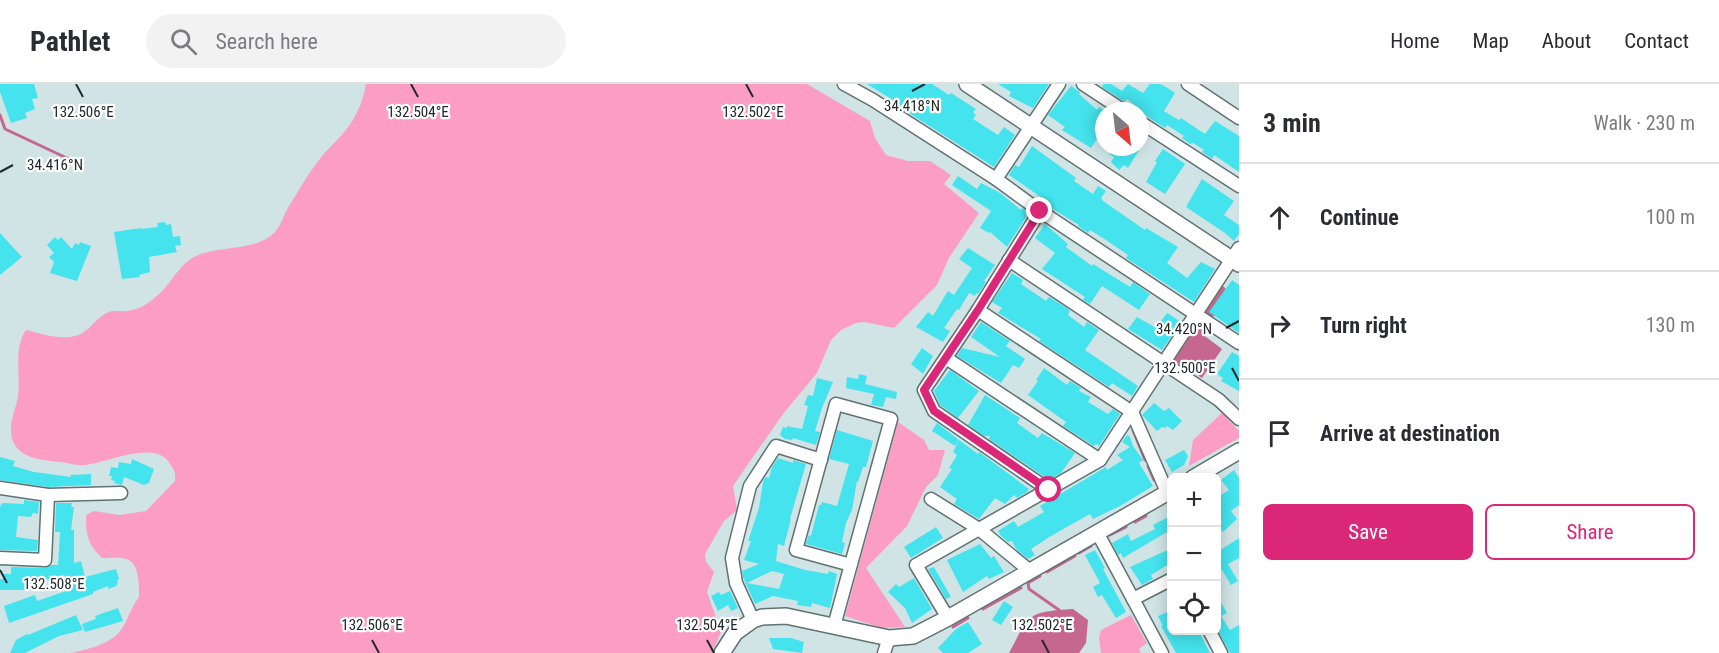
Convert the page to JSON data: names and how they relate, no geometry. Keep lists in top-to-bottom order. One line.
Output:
{"north":"bottom right","page":{"header":"Pathlet","search":"Search here","nav":["Home","Map","About","Contact"],"heading":["3 min","Walk · 230 m"],"list":[["Continue","100 m"],["Turn right","130 m"],"Arrive at destination"],"map_buttons":["+","−"],"buttons":["Save","Share"]},"coordinates":["34.418°N","132.504°E","132.506°E","132.502°E","34.416°N","34.420°N","132.500°E","132.508°E"]}
